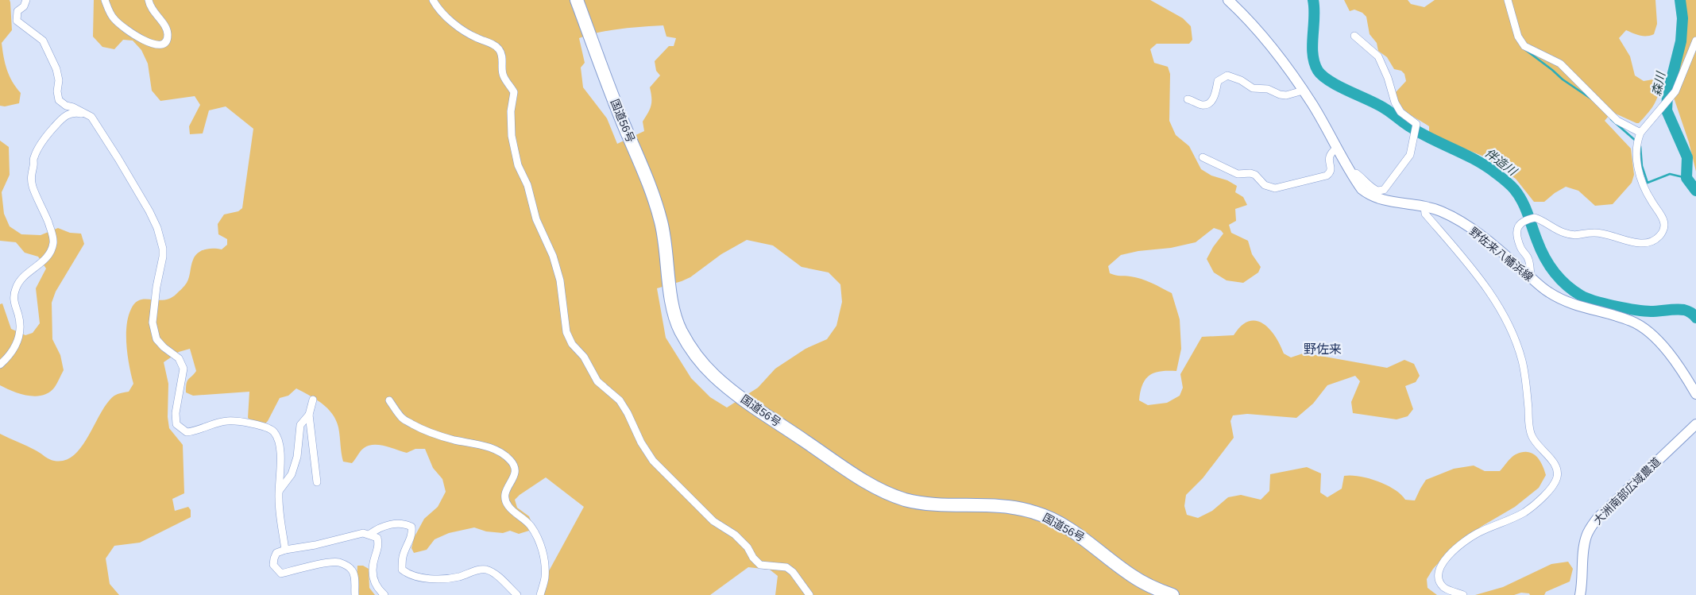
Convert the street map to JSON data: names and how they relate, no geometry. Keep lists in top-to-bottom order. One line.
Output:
{"streets":{"highway":["国道56号"],"main road":["野佐来八幡浜線","大洲南部広域農道"]},"districts":["野佐来"],"water":["森川","伴造川"]}
